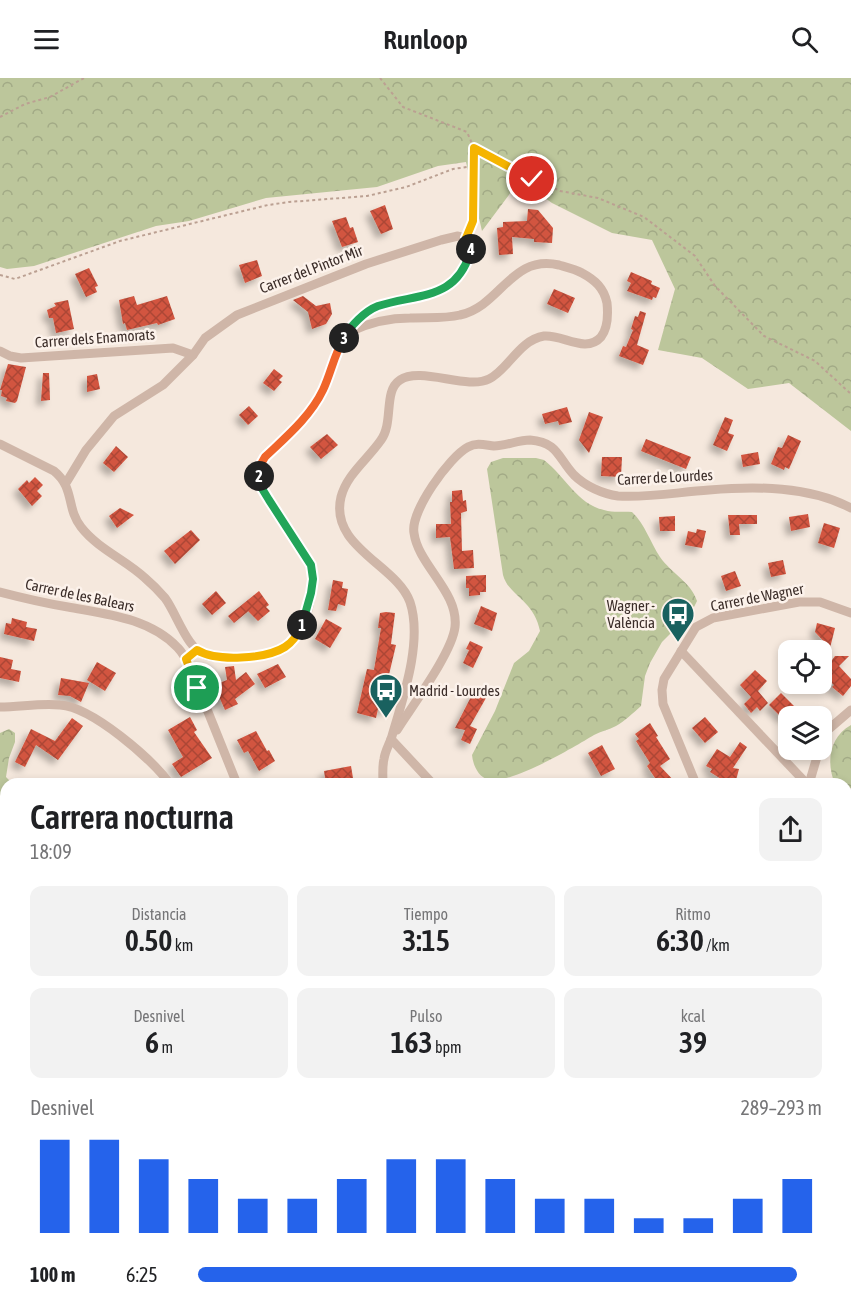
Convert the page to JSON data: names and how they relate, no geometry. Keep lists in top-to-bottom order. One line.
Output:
{"streets":{"street":["Carrer del Pintor Mir","Carrer dels Enamorats","Carrer de Lourdes","Carrer de les Balears","Carrer de Wagner"]},"crossings":[["Carrer del Pintor Mir","Carrer dels Enamorats"]],"places":{"bus stop":["Wagner - València","Madrid - Lourdes"]},"page":{"header":"Runloop","pins":["4","3","2","1"],"heading":["Carrera nocturna","18:09"],"stats":[["Distancia","0.50 km"],["Tiempo","3:15"],["Ritmo","6:30 /km"],["Desnivel","6 m"],["Pulso","163 bpm"],["kcal","39"]],"chart":["Desnivel","289–293 m"],"list":[{"name":"100 m","note":"6:25"}]}}
